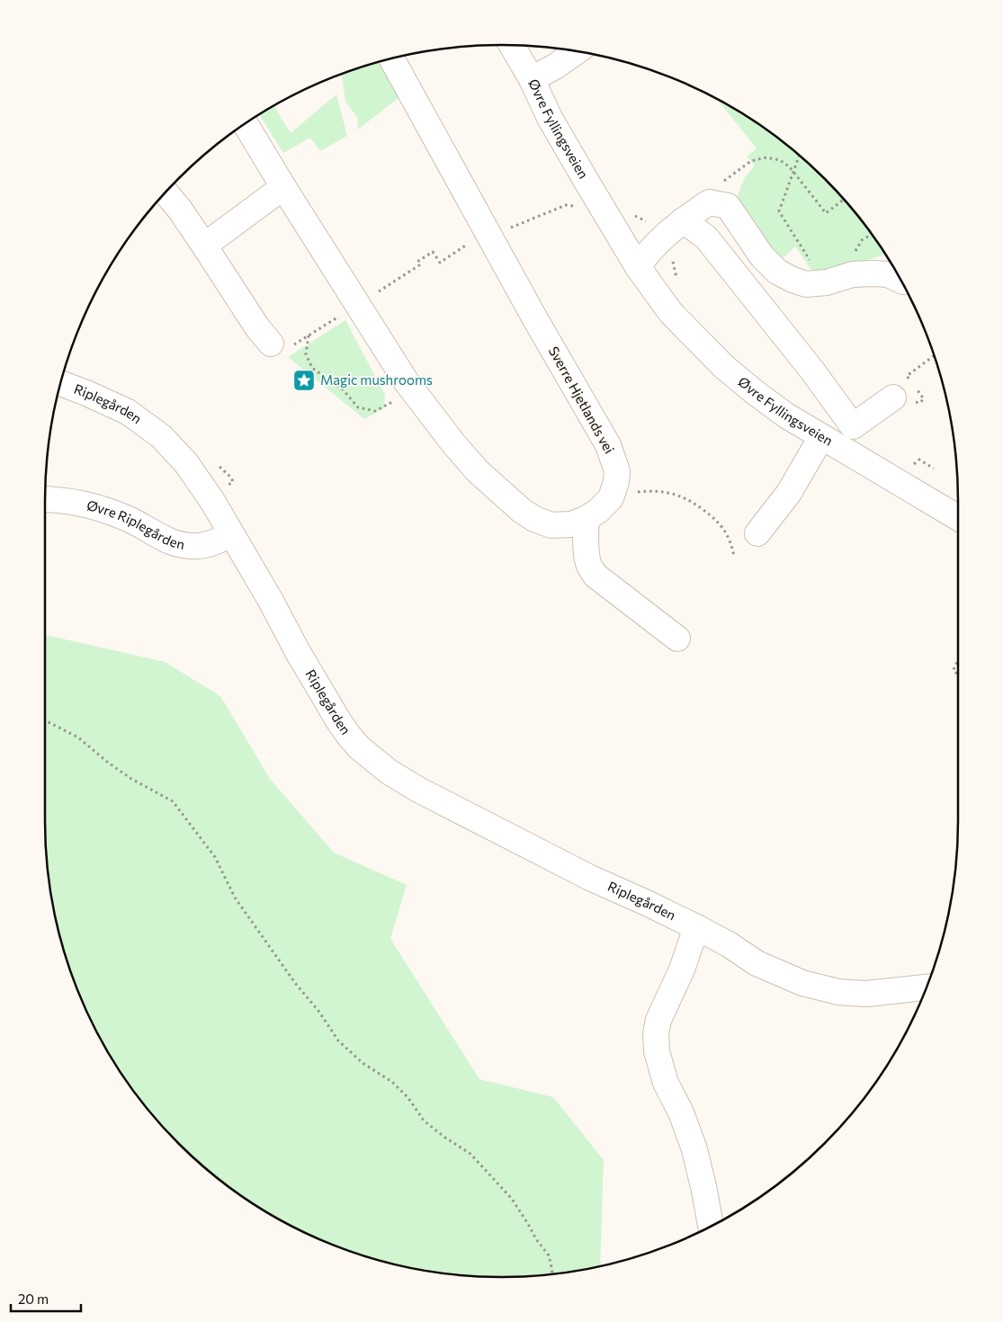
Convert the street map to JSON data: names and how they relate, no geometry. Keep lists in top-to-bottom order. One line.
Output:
{"streets":{"street":["Øvre Fyllingsveien","Sverre Hjetlands vei","Riplegården","Øvre Riplegården"]},"crossings":[["Riplegården","Øvre Riplegården"]],"places":{"place":["Magic mushrooms"]},"scale_bar":"20 m"}
